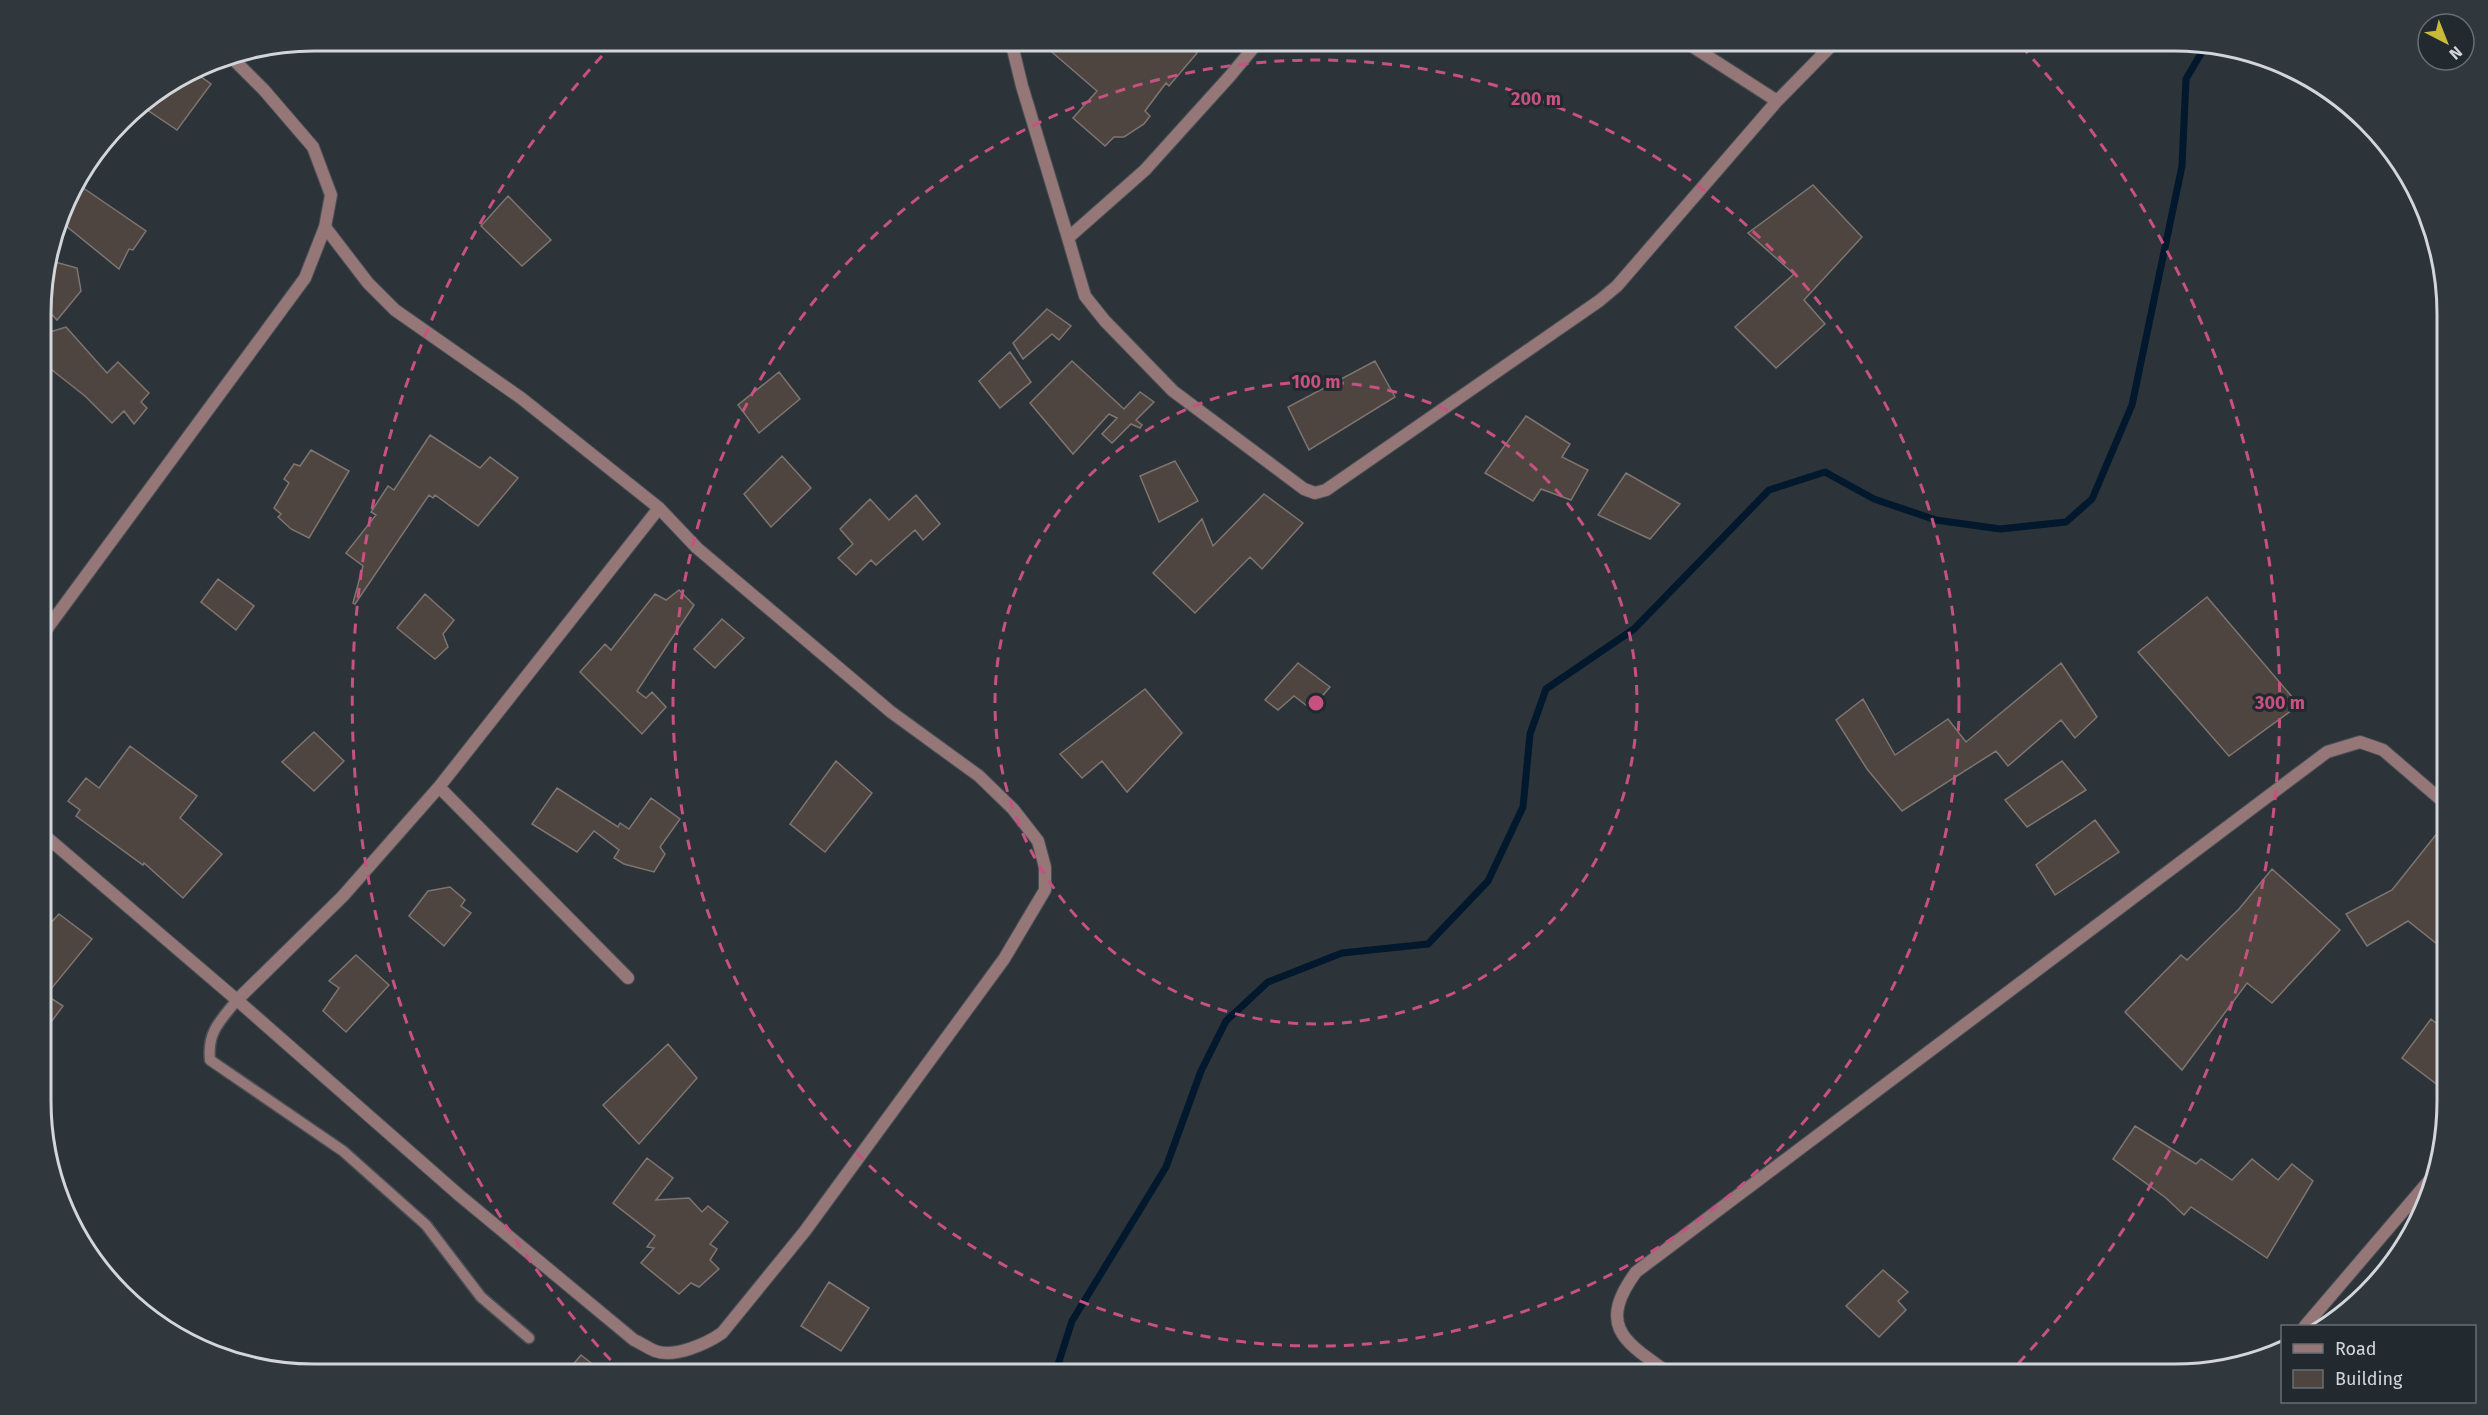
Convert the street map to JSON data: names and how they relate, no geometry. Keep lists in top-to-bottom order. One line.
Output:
{"legend":["Road","Building"],"north":"bottom right","rings":["200 m","100 m","300 m"]}
